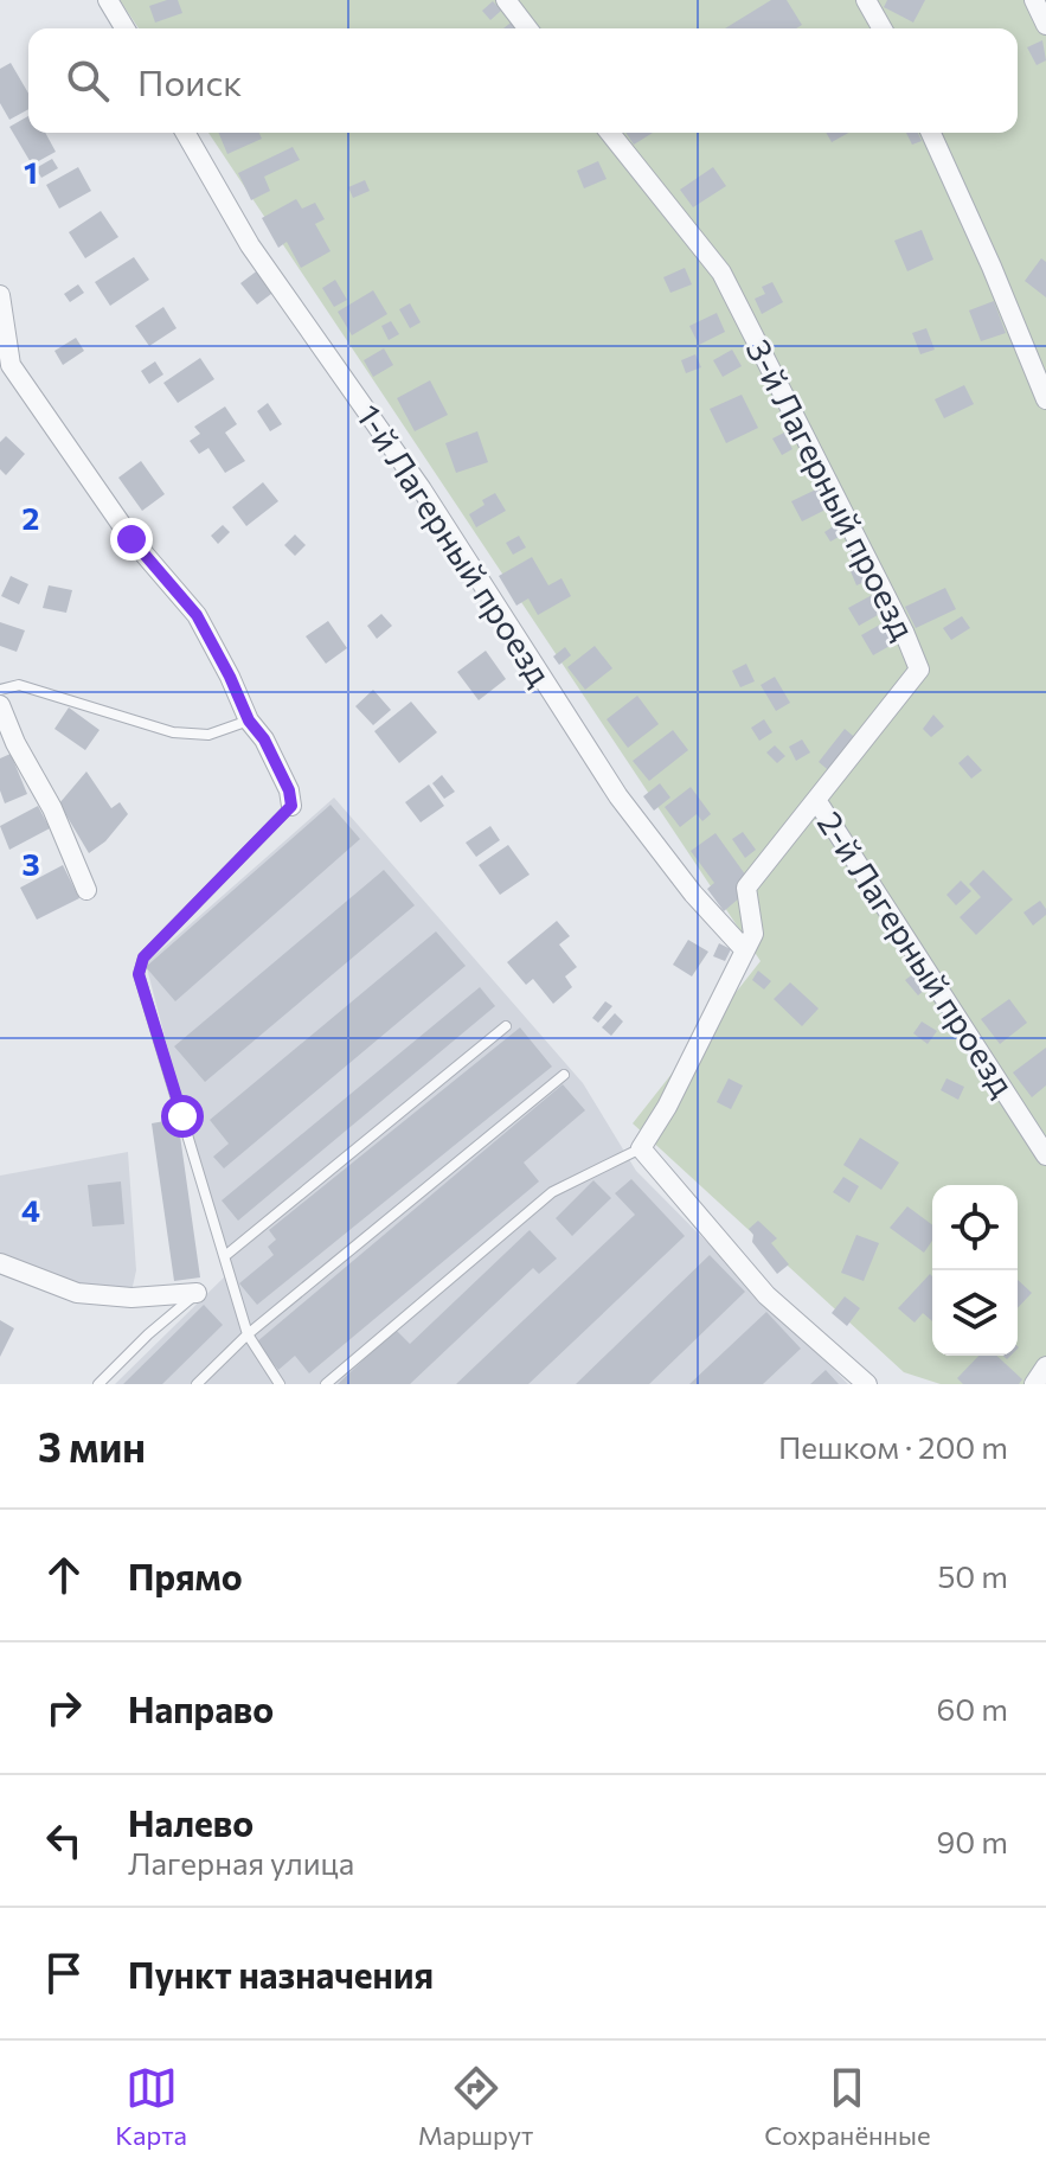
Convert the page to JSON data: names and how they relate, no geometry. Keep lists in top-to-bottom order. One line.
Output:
{"streets":{"street":["3-й Лагерный проезд","1-й Лагерный проезд","2-й Лагерный проезд"]},"crossings":[["3-й Лагерный проезд","1-й Лагерный проезд"],["3-й Лагерный проезд","2-й Лагерный проезд"]],"page":{"search":"Поиск","heading":["3 мин","Пешком · 200 m"],"list":[["Прямо","50 m"],["Направо","60 m"],["Налево","Лагерная улица","90 m"],"Пункт назначения"],"nav":["Карта","Маршрут","Сохранённые"]},"grid":{"rows":["1","2","3","4"]}}
